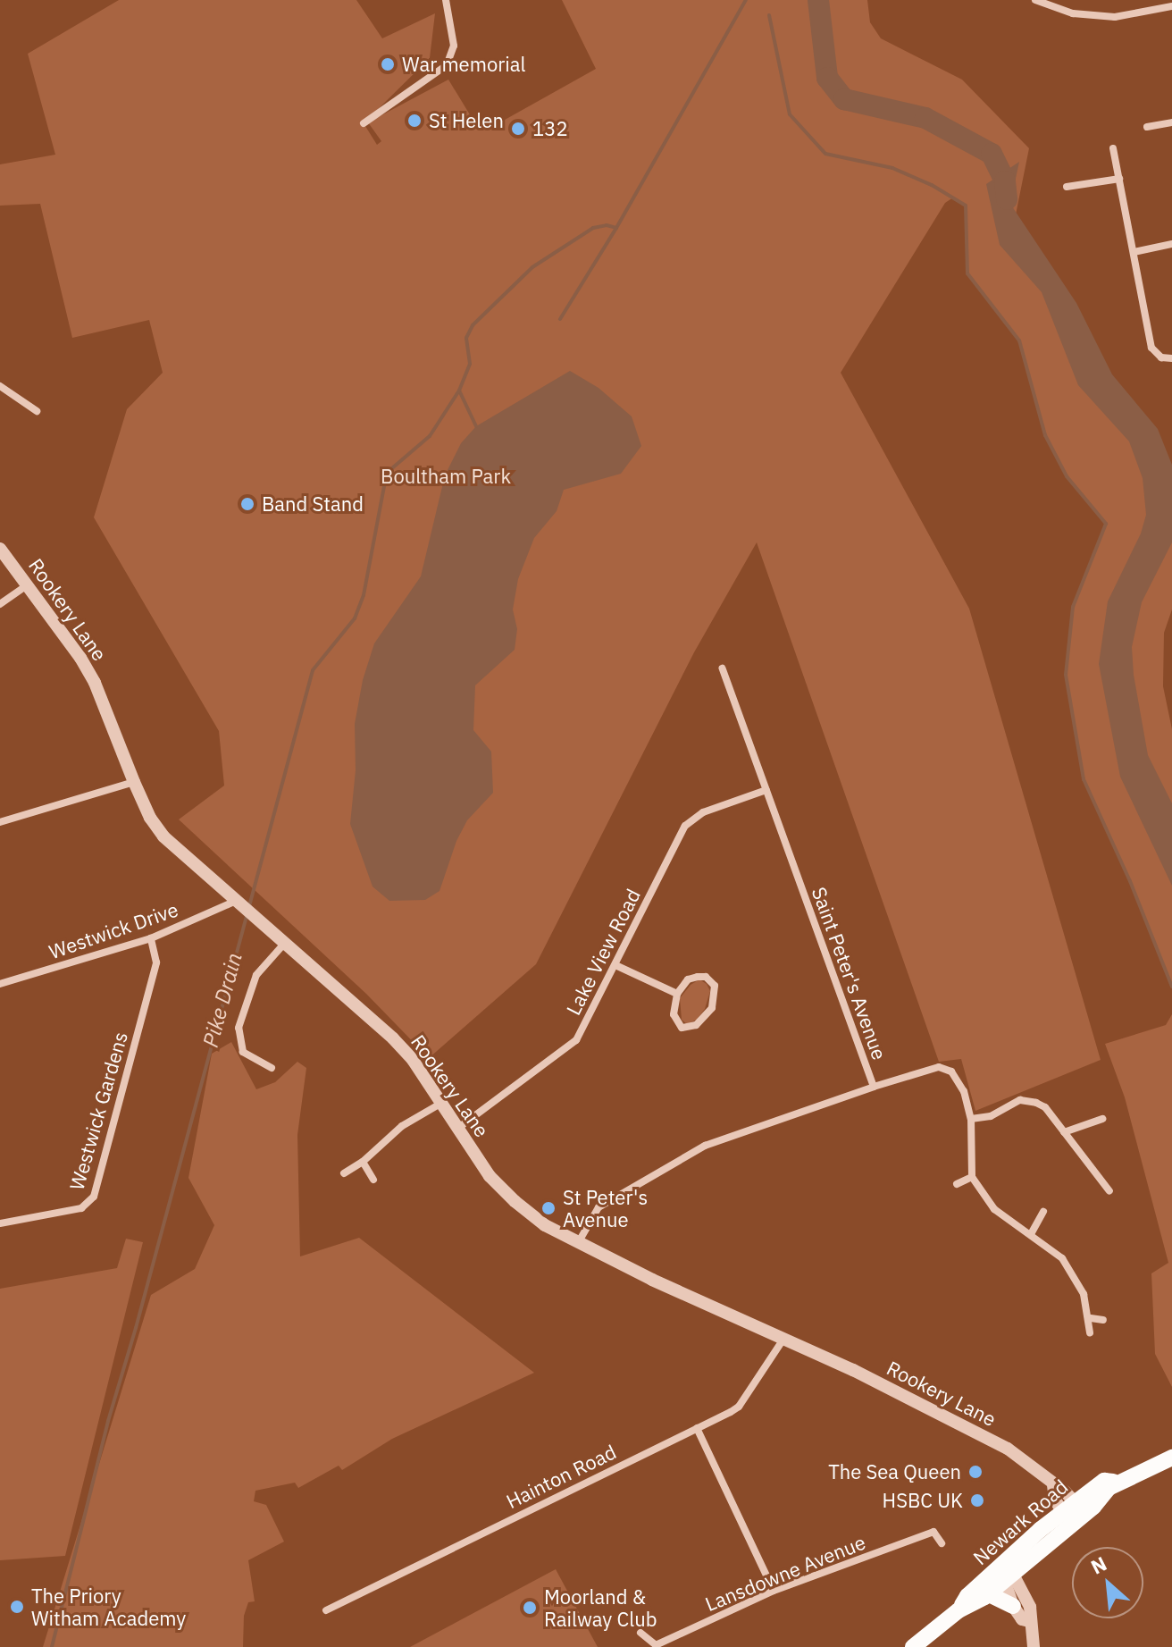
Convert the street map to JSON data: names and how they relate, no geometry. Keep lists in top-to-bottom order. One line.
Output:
{"streets":{"main road":["Newark Road"],"street":["Rookery Lane","Westwick Drive","Lake View Road","Saint Peter's Avenue","Westwick Gardens","Hainton Road","Lansdowne Avenue"]},"crossings":[["Rookery Lane","Westwick Drive"],["Rookery Lane","Lake View Road"],["Rookery Lane","Saint Peter's Avenue"],["Rookery Lane","Hainton Road"],["Rookery Lane","Newark Road"],["Westwick Drive","Westwick Gardens"],["Lake View Road","Saint Peter's Avenue"]],"water":["Pike Drain"],"parks":["Boultham Park"],"places":["War memorial","St Helen","132","Band Stand","St Peter's Avenue","The Sea Queen","HSBC UK","The Priory Witham Academy","Moorland & Railway Club"],"north":"top left"}
